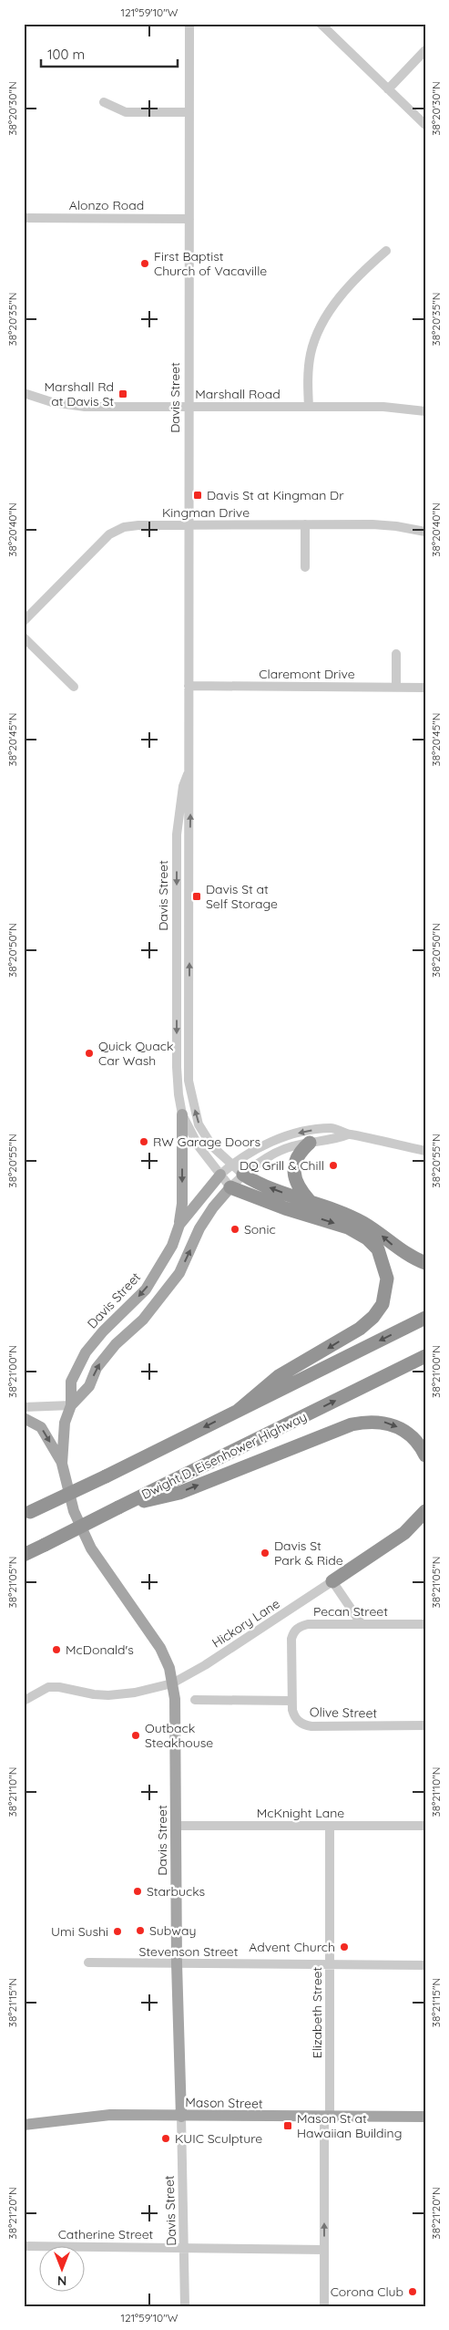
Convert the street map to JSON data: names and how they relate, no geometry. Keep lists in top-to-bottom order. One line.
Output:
{"streets":{"highway":["Dwight D. Eisenhower Highway"],"main road":["Davis Street","Mason Street"],"street":["Alonzo Road","Marshall Road","Kingman Drive","Claremont Drive","Pecan Street","Hickory Lane","Olive Street","McKnight Lane","Stevenson Street","Elizabeth Street","Catherine Street"]},"crossings":[["Alonzo Road","Davis Street"],["Marshall Road","Davis Street"],["Davis Street","Kingman Drive"],["Davis Street","Claremont Drive"],["Davis Street","Hickory Lane"],["Davis Street","McKnight Lane"],["Davis Street","Stevenson Street"],["Davis Street","Mason Street"],["Davis Street","Catherine Street"],["Pecan Street","Olive Street"],["McKnight Lane","Elizabeth Street"],["Stevenson Street","Elizabeth Street"],["Elizabeth Street","Mason Street"],["Elizabeth Street","Catherine Street"]],"places":{"other":["First Baptist Church of Vacaville","Quick Quack Car Wash","RW Garage Doors","DQ Grill & Chill","Sonic","Davis St Park & Ride","McDonald's","Outback Steakhouse","Starbucks","Subway","Umi Sushi","Advent Church","KUIC Sculpture","Corona Club"],"transit":["Marshall Rd at Davis St","Davis St at Kingman Dr","Davis St at Self Storage","Mason St at Hawaiian Building"]},"scale_bar":"100 m","north":"bottom","coordinates":["121°59'10\"W","38°20'30\"N","38°20'35\"N","38°20'40\"N","38°20'45\"N","38°20'50\"N","38°20'55\"N","38°21'00\"N","38°21'05\"N","38°21'10\"N","38°21'15\"N","38°21'20\"N"]}
